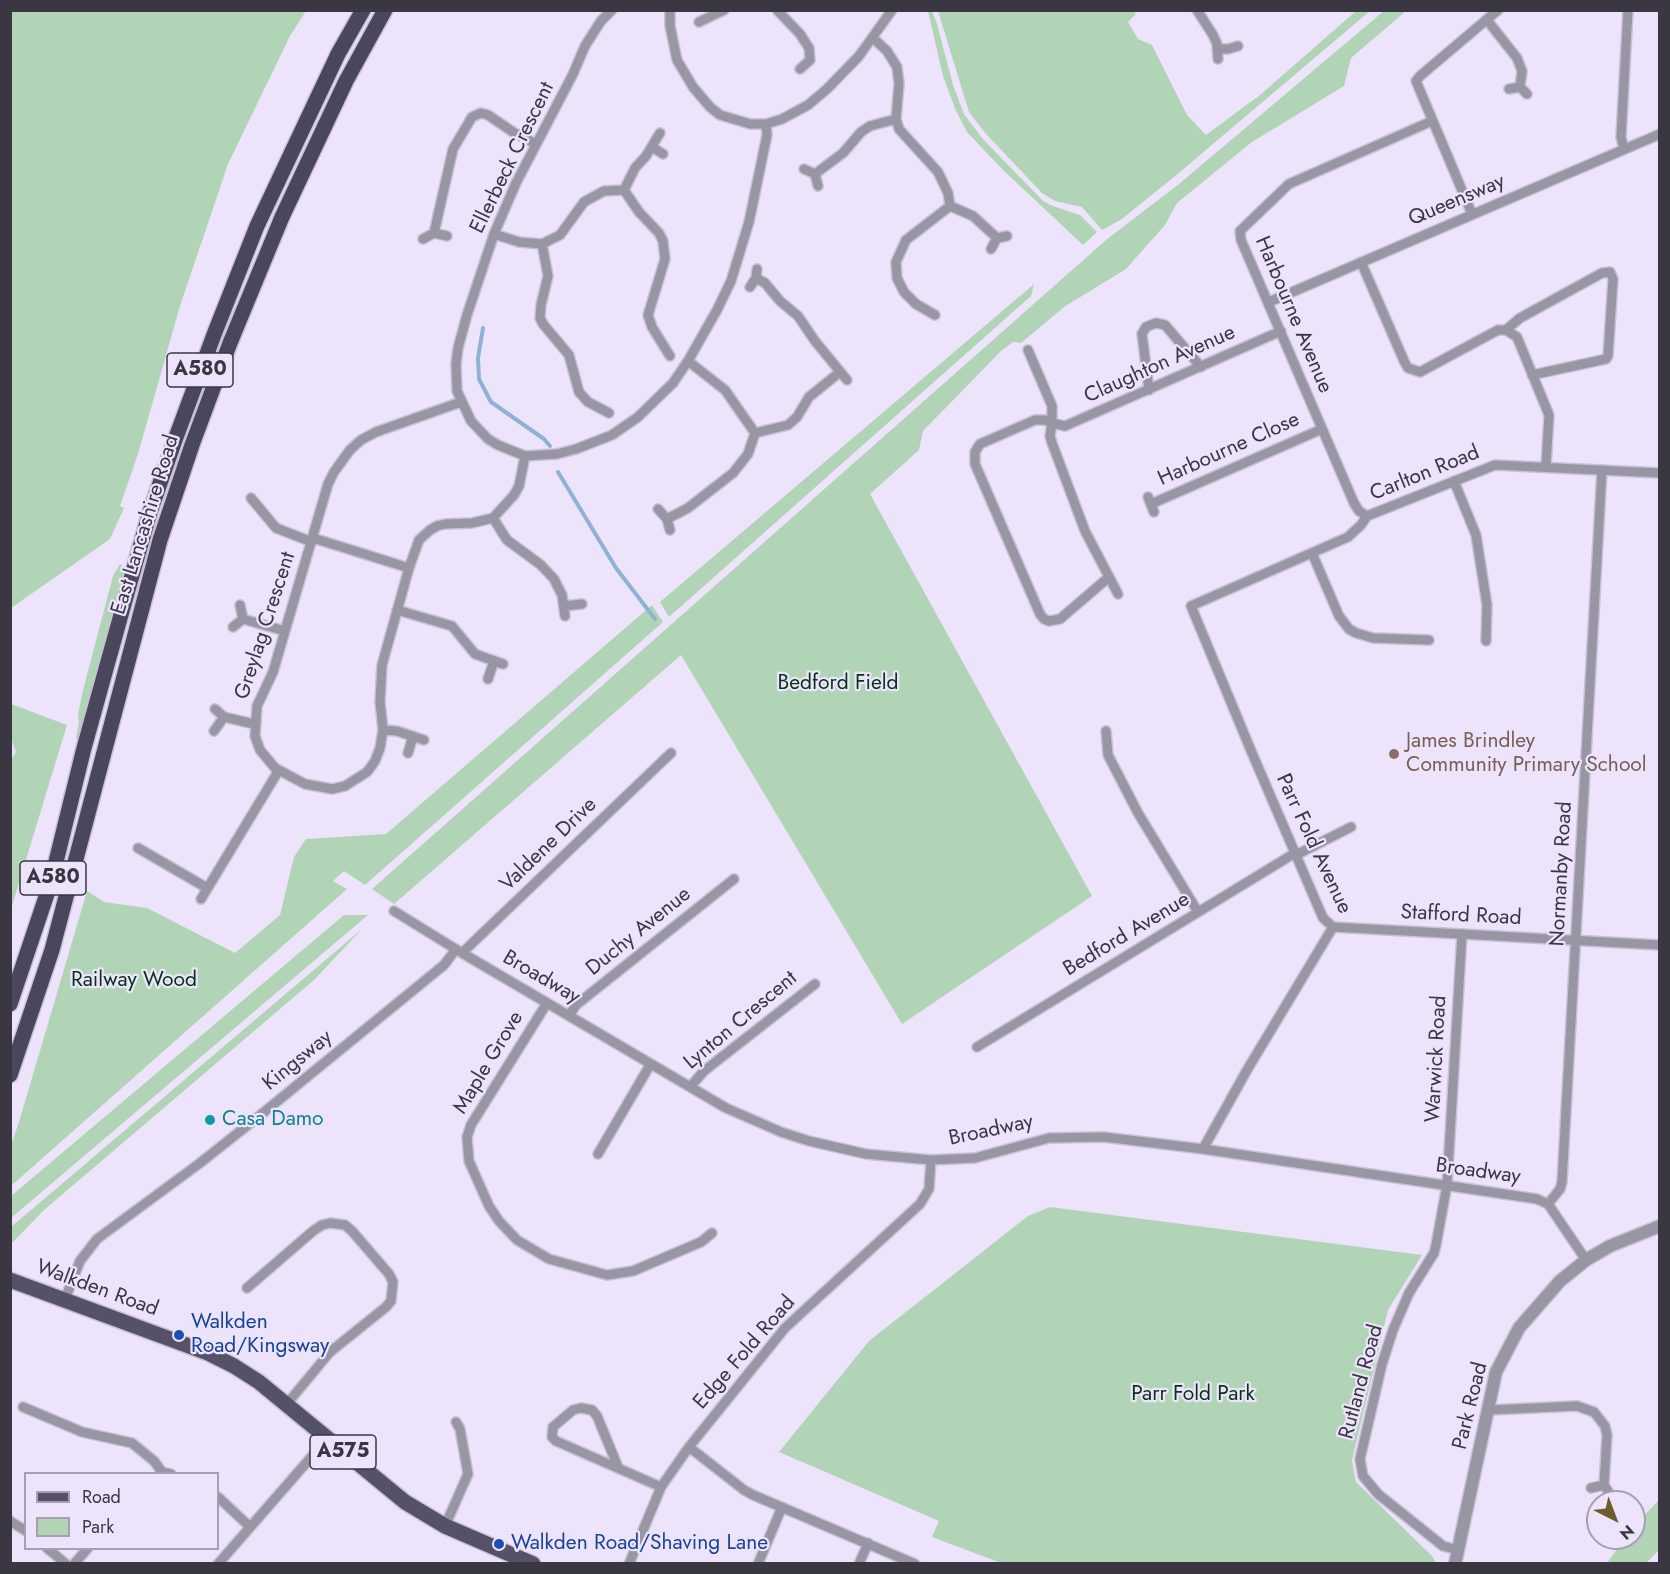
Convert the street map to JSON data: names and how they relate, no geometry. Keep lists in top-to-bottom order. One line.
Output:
{"streets":{"highway":["A580","East Lancashire Road"],"main road":["Walkden Road","A575"],"street":["Ellerbeck Crescent","Queensway","Harbourne Avenue","Claughton Avenue","Harbourne Close","Carlton Road","Greylag Crescent","Parr Fold Avenue","Valdene Drive","Normanby Road","Stafford Road","Duchy Avenue","Bedford Avenue","Broadway","Lynton Crescent","Warwick Road","Kingsway","Maple Grove","Edge Fold Road","Rutland Road","Park Road"]},"crossings":[["Ellerbeck Crescent","Greylag Crescent"],["Queensway","Harbourne Avenue"],["Harbourne Avenue","Claughton Avenue"],["Harbourne Avenue","Harbourne Close"],["Harbourne Avenue","Carlton Road"],["Carlton Road","Parr Fold Avenue"],["Carlton Road","Normanby Road"],["Parr Fold Avenue","Stafford Road"],["Parr Fold Avenue","Bedford Avenue"],["Parr Fold Avenue","Broadway"],["Valdene Drive","Broadway"],["Valdene Drive","Kingsway"],["Normanby Road","Stafford Road"],["Normanby Road","Broadway"],["Stafford Road","Warwick Road"],["Duchy Avenue","Broadway"],["Broadway","Lynton Crescent"],["Broadway","Warwick Road"],["Broadway","Kingsway"],["Broadway","Maple Grove"],["Broadway","Edge Fold Road"],["Broadway","Rutland Road"],["Warwick Road","Rutland Road"],["Kingsway","Walkden Road"],["Rutland Road","Park Road"]],"parks":["Bedford Field","Railway Wood","Parr Fold Park"],"places":["James Brindley Community Primary School","Casa Damo","Walkden Road/Kingsway","Walkden Road/Shaving Lane"],"legend":["Road","Park"],"north":"bottom right"}
